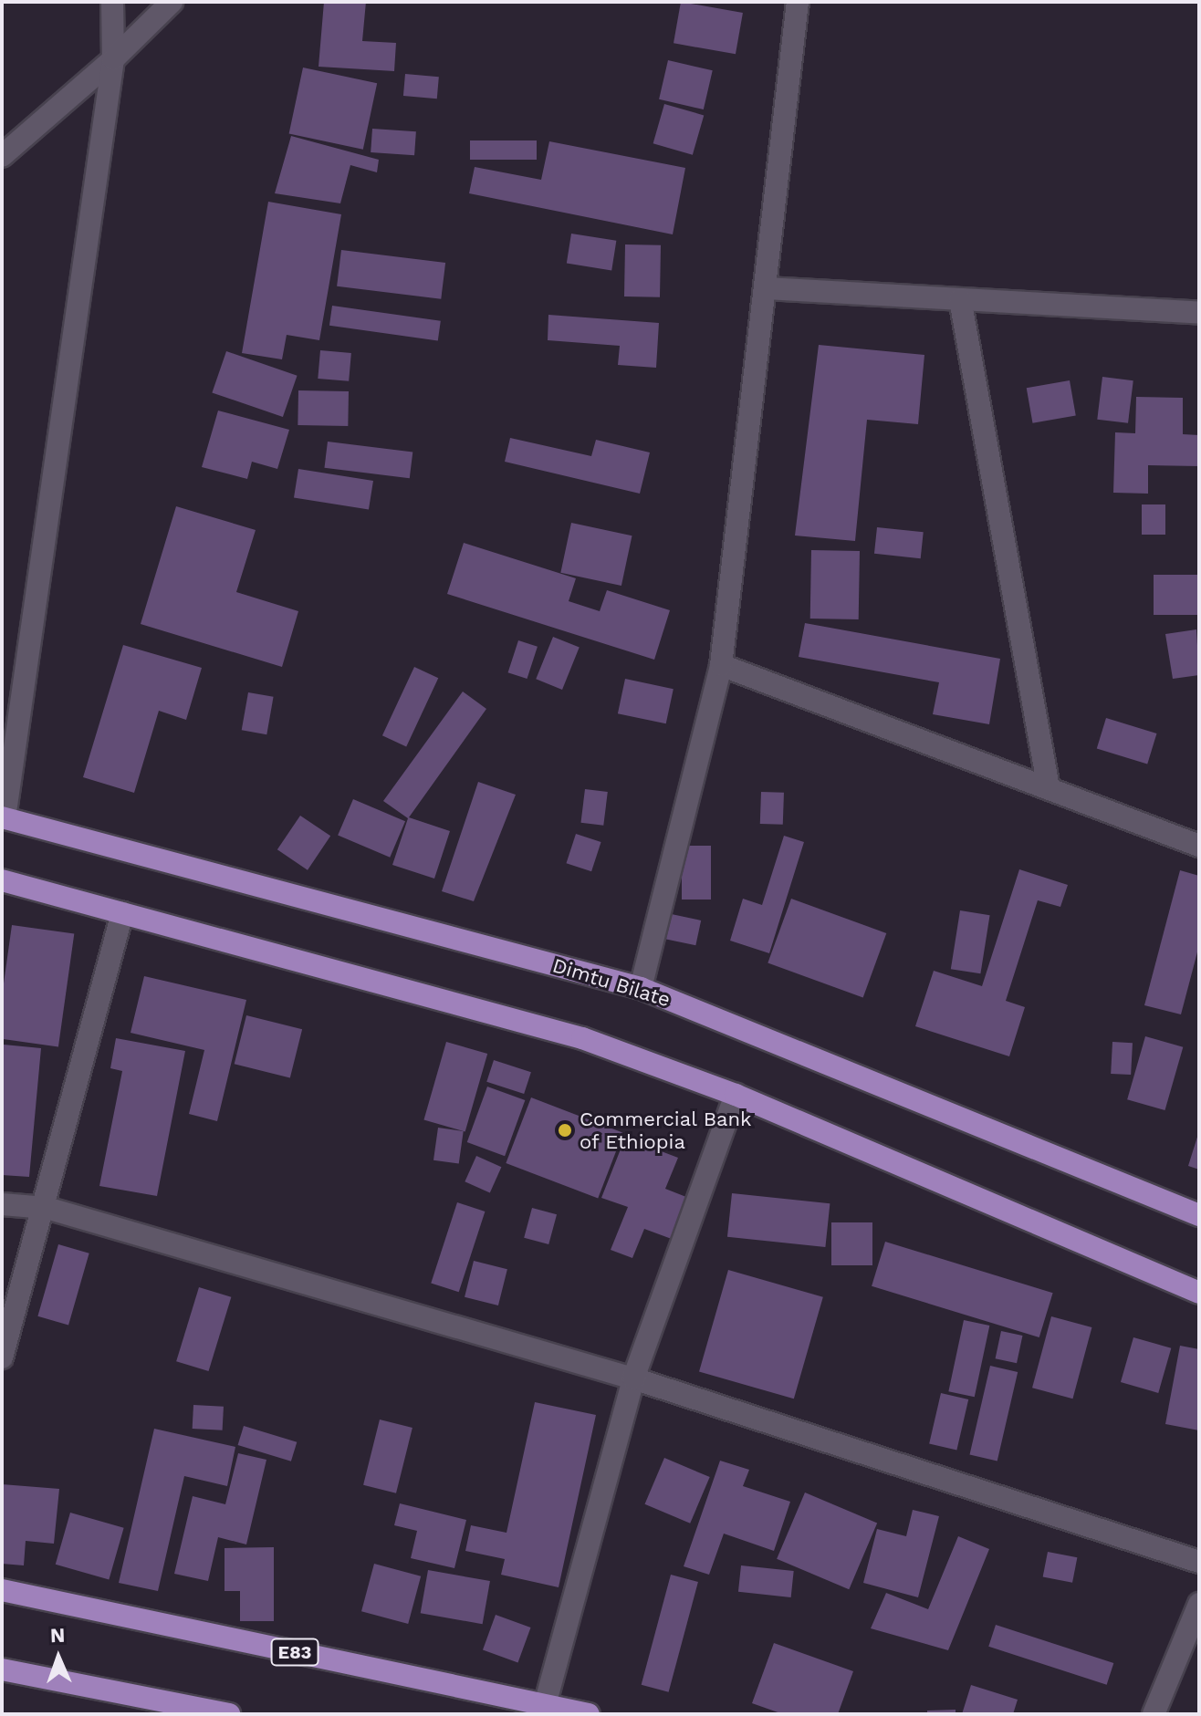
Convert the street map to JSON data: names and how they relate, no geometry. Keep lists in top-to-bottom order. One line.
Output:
{"streets":{"main road":["Dimtu Bilate","E83"]},"places":["Commercial Bank of Ethiopia"],"north":"top"}
